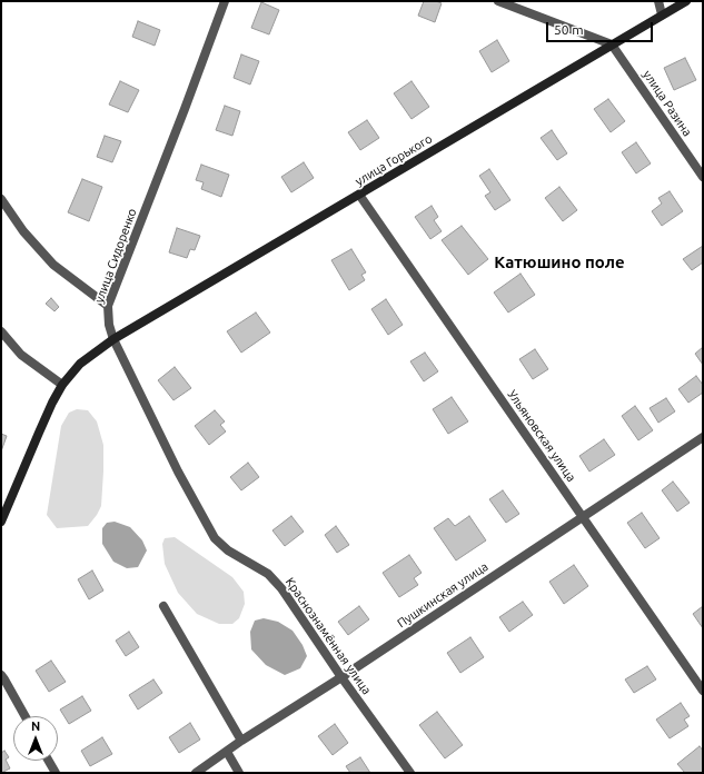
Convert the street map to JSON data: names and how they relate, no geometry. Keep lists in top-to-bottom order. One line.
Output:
{"streets":{"street":["улица Разина","улица Горького","улица Сидоренко","Ульяновская улица","Пушкинская улица","Краснознамённая улица"]},"crossings":[["улица Разина","улица Горького"],["улица Горького","улица Сидоренко"],["улица Горького","Ульяновская улица"],["улица Горького","Краснознамённая улица"],["улица Сидоренко","Краснознамённая улица"],["Ульяновская улица","Пушкинская улица"],["Пушкинская улица","Краснознамённая улица"]],"districts":["Катюшино поле"],"scale_bar":"50 m","north":"top"}
